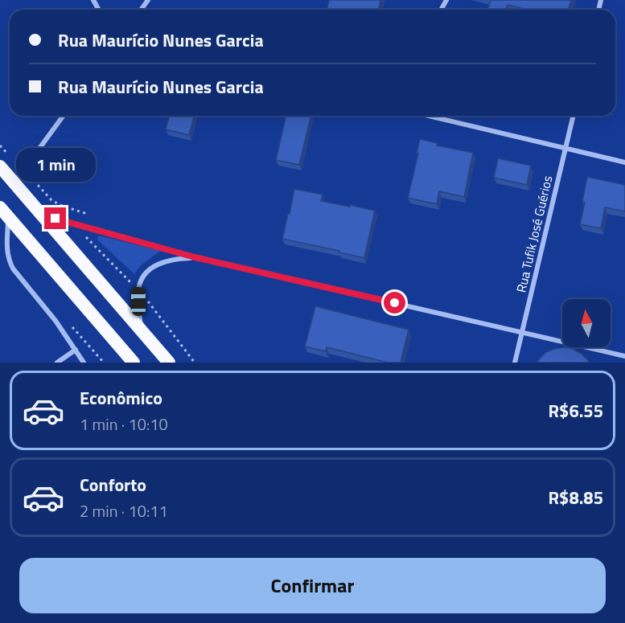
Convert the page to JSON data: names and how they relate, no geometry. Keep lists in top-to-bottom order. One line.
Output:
{"streets":{"street":["Rua Tufik José Guérios"]},"north":"top","page":{"banner":["Rua Maurício Nunes Garcia","Rua Maurício Nunes Garcia"],"bubble":"1 min","list":[{"name":"Econômico","note":"1 min · 10:10","value":"R$6.55"},{"name":"Conforto","note":"2 min · 10:11","value":"R$8.85"}],"buttons":"Confirmar"}}
